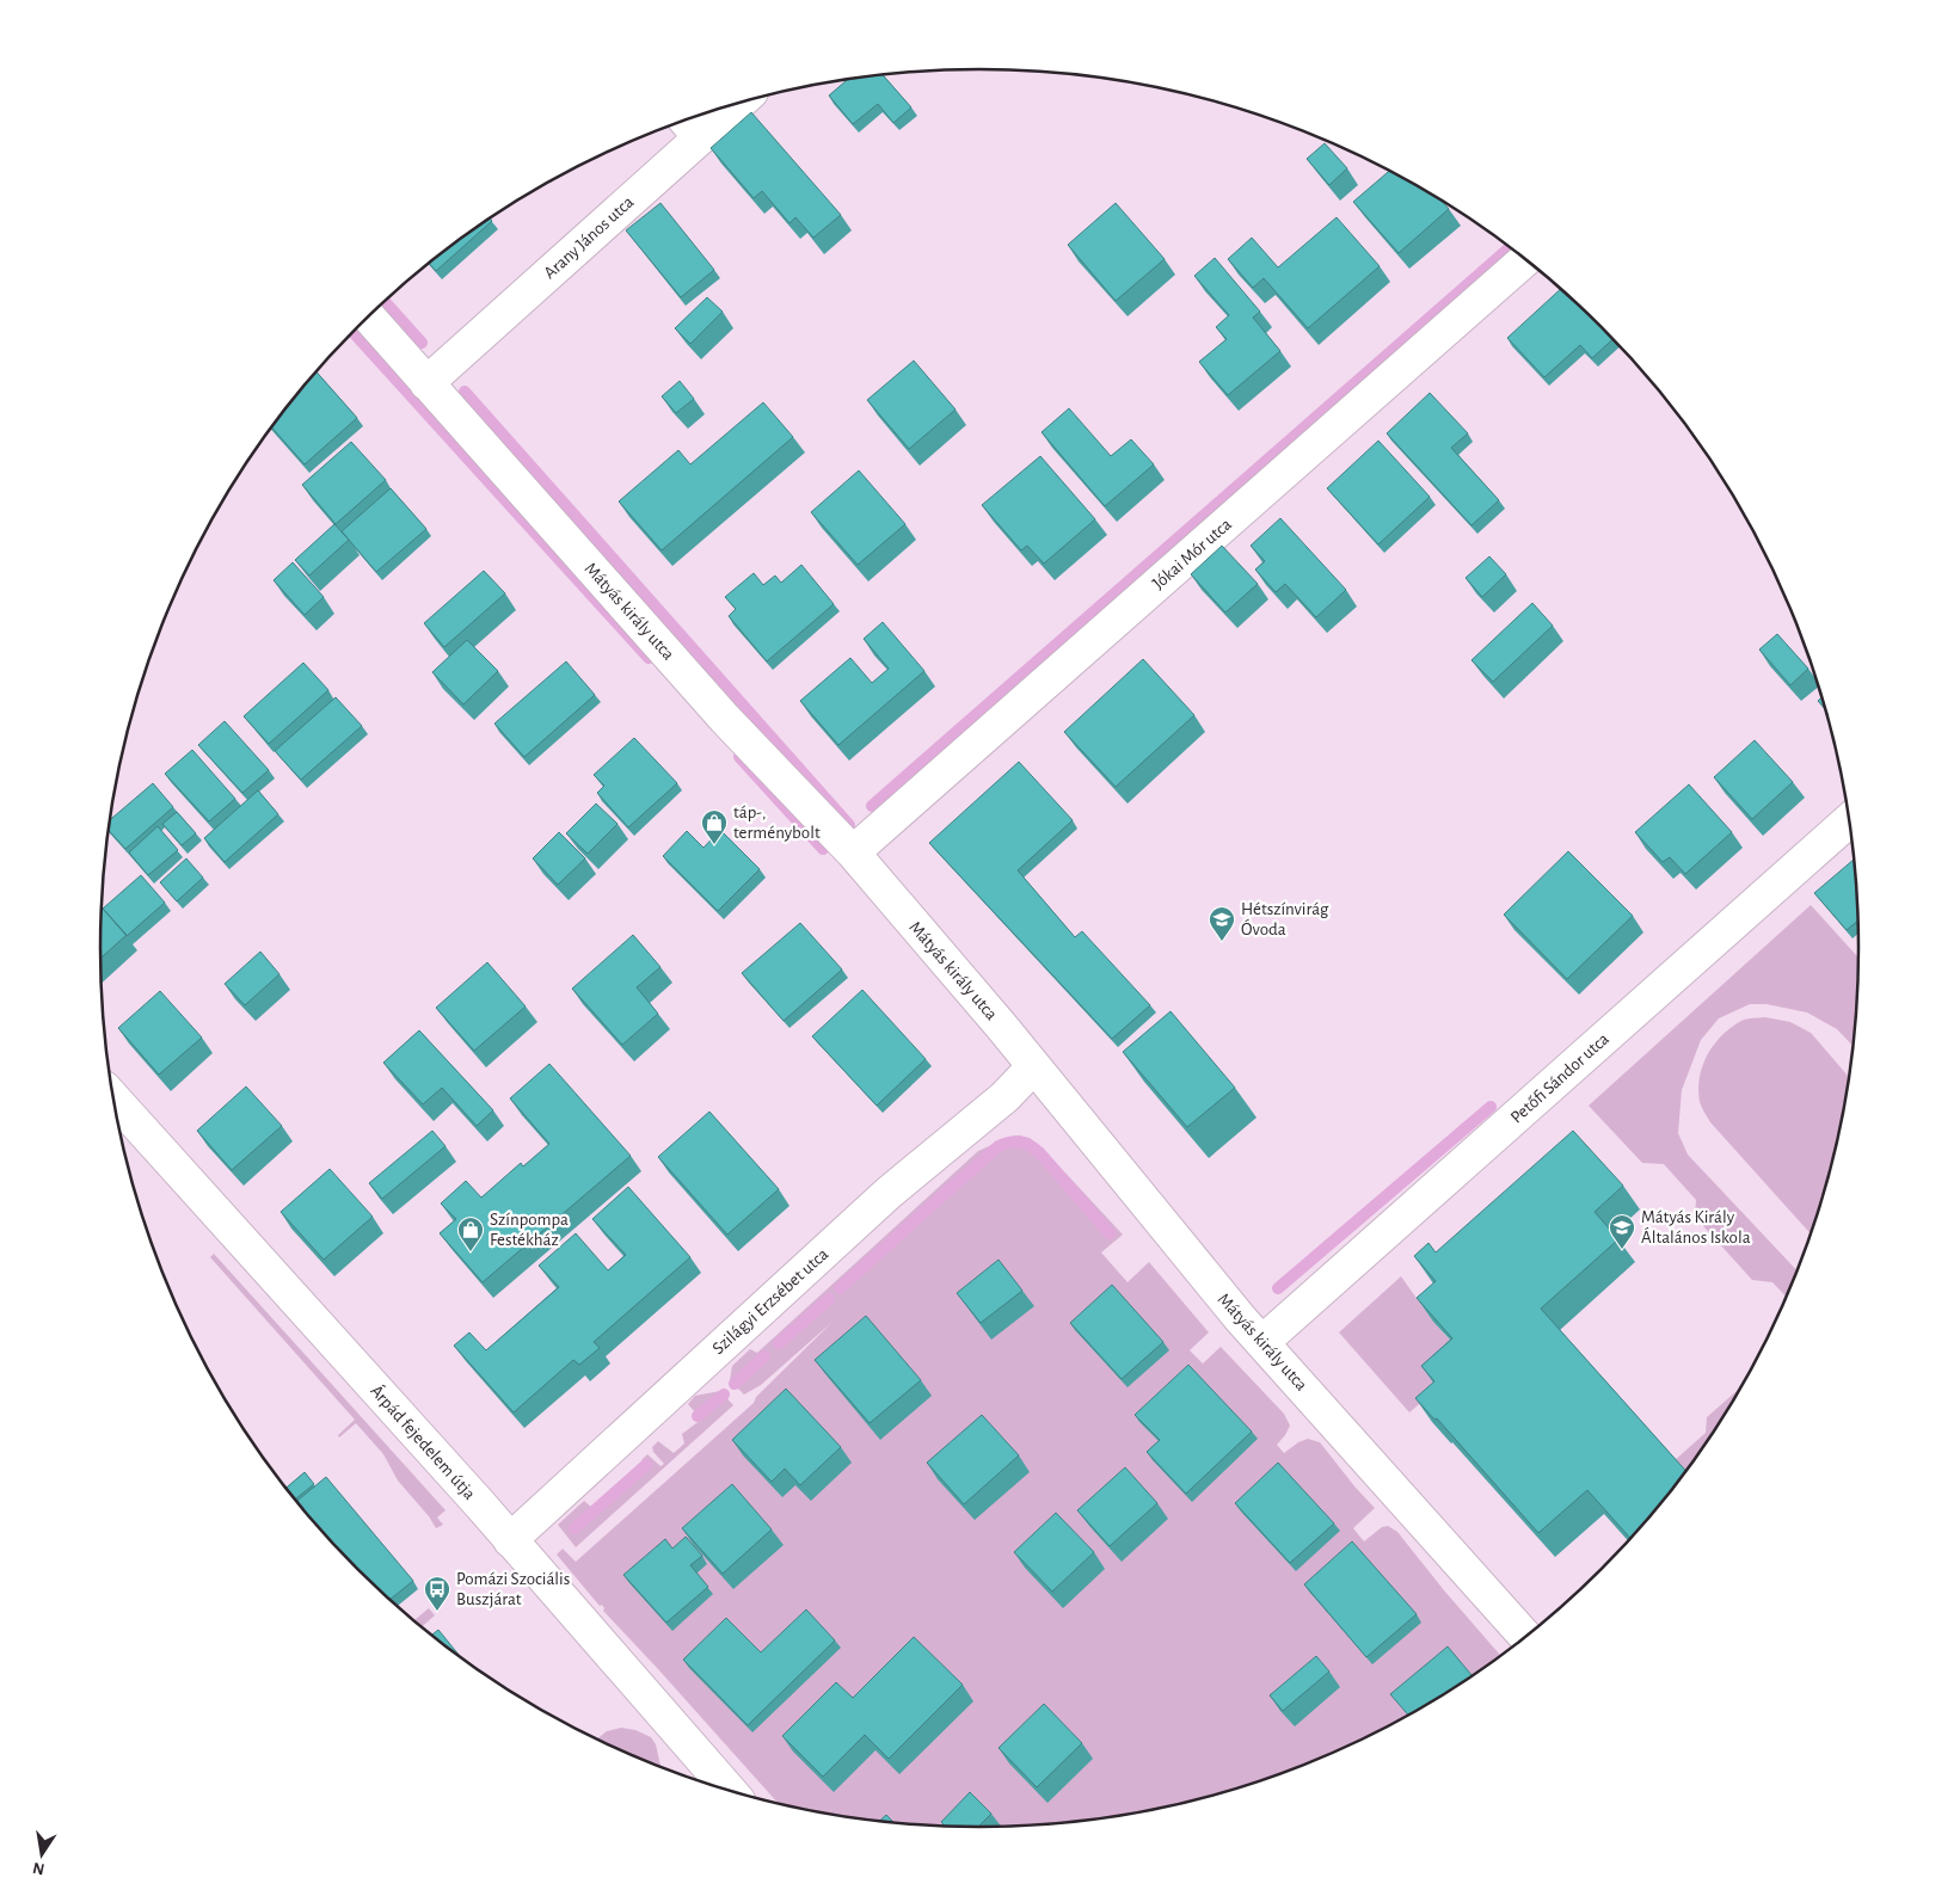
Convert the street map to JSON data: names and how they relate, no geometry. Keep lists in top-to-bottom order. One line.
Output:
{"streets":{"street":["Arany János utca","Jókai Mór utca","Mátyás király utca","Petőfi Sándor utca","Szilágyi Erzsébet utca","Árpád fejedelem útja"]},"crossings":[["Arany János utca","Mátyás király utca"],["Jókai Mór utca","Mátyás király utca"],["Mátyás király utca","Petőfi Sándor utca"],["Mátyás király utca","Szilágyi Erzsébet utca"],["Szilágyi Erzsébet utca","Árpád fejedelem útja"]],"places":{"shop":["táp-, terménybolt","Színpompa Festékház"],"school or university":["Hétszínvirág Óvoda","Mátyás Király Általános Iskola"],"bus stop":["Pomázi Szociális Buszjárat"]},"north":"bottom"}
